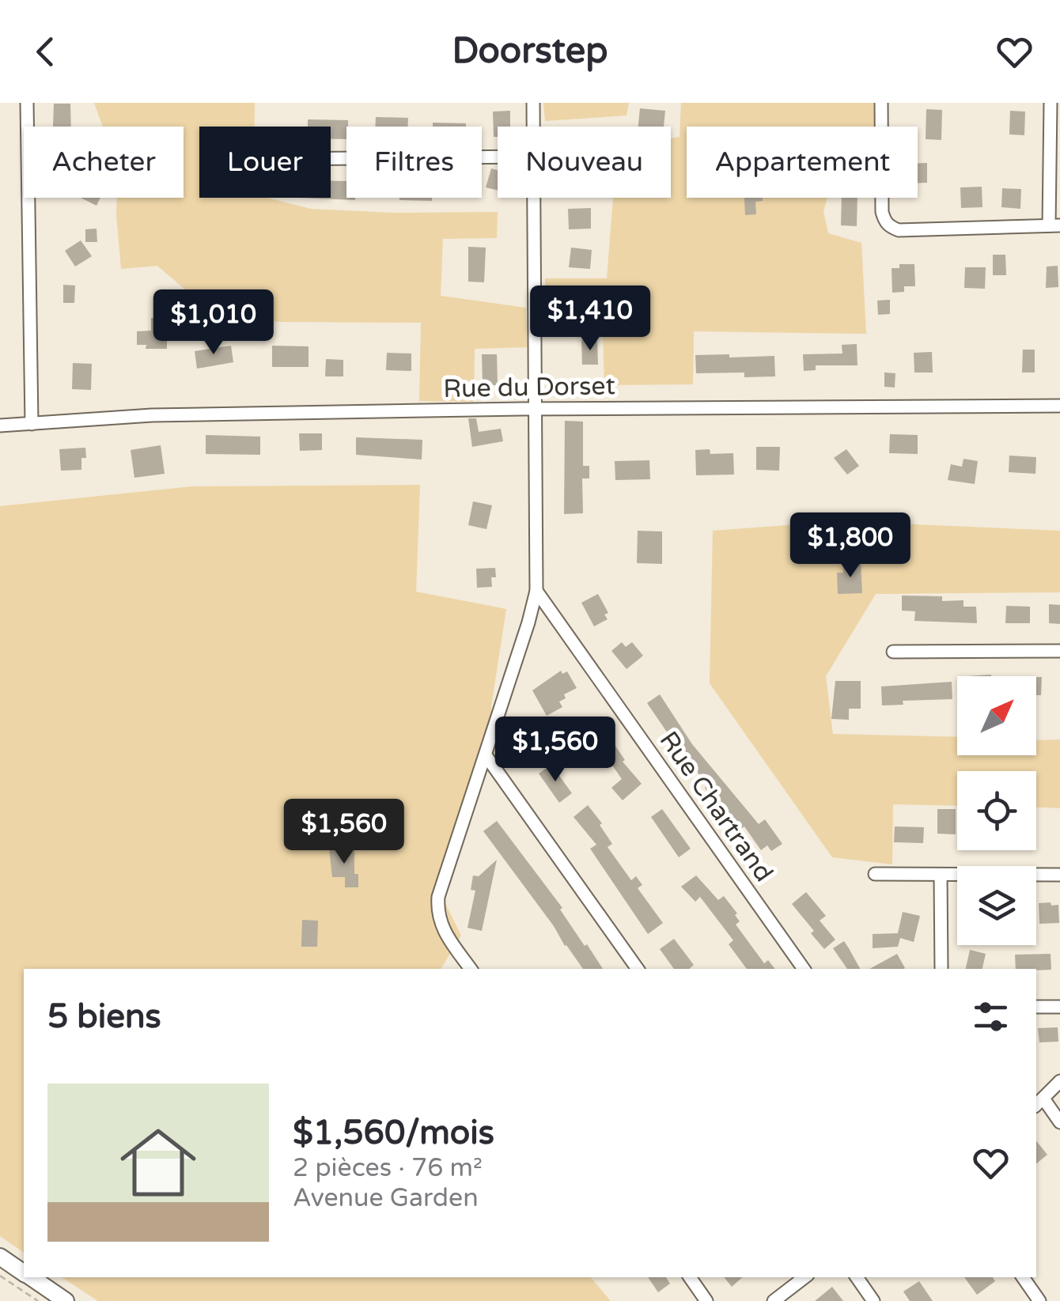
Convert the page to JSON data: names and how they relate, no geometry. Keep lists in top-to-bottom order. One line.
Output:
{"streets":{"street":["Rue du Dorset","Rue Chartrand"]},"north":"top right","page":{"header":"Doorstep","chip":["Acheter","Louer","Filtres","Nouveau","Appartement"],"price":["$1,410","$1,010","$1,800","$1,560","$1,560"],"heading":"5 biens","list":[{"name":"$1,560/mois","note":"2 pièces · 76 m² · Avenue Garden"}]}}
